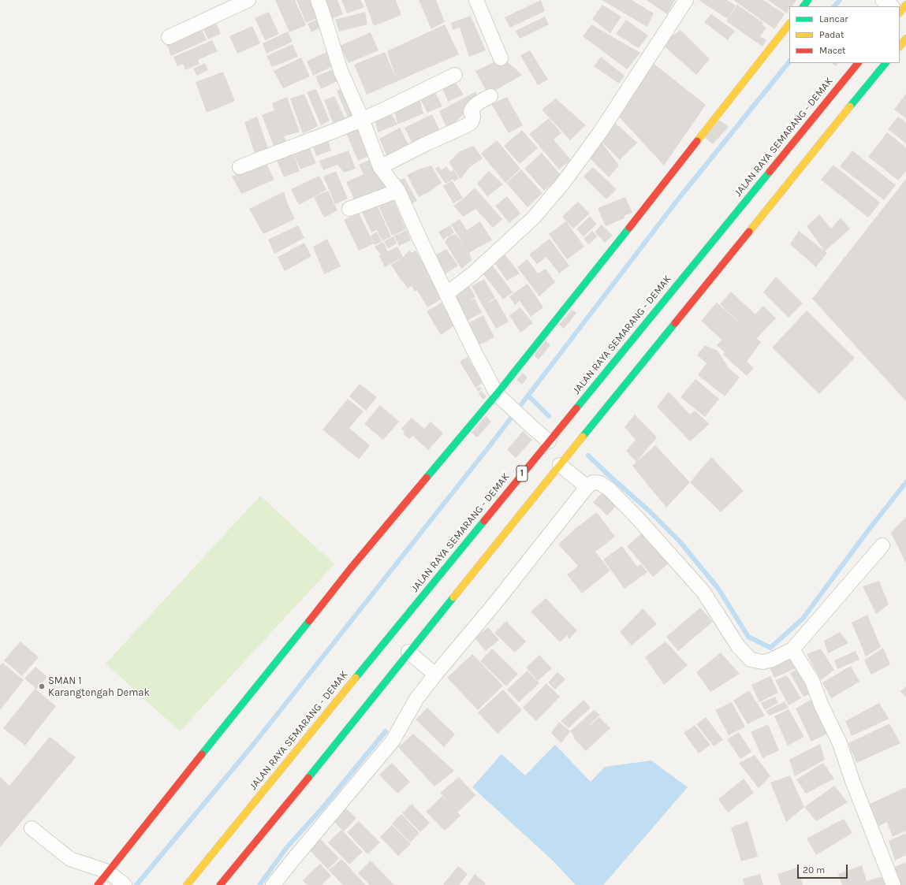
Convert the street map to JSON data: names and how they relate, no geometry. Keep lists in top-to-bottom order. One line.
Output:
{"streets":{"main road":["JALAN RAYA SEMARANG - DEMAK","1"]},"places":["SMAN 1 Karangtengah Demak"],"legend":["Lancar","Padat","Macet"],"scale_bar":"20 m"}
